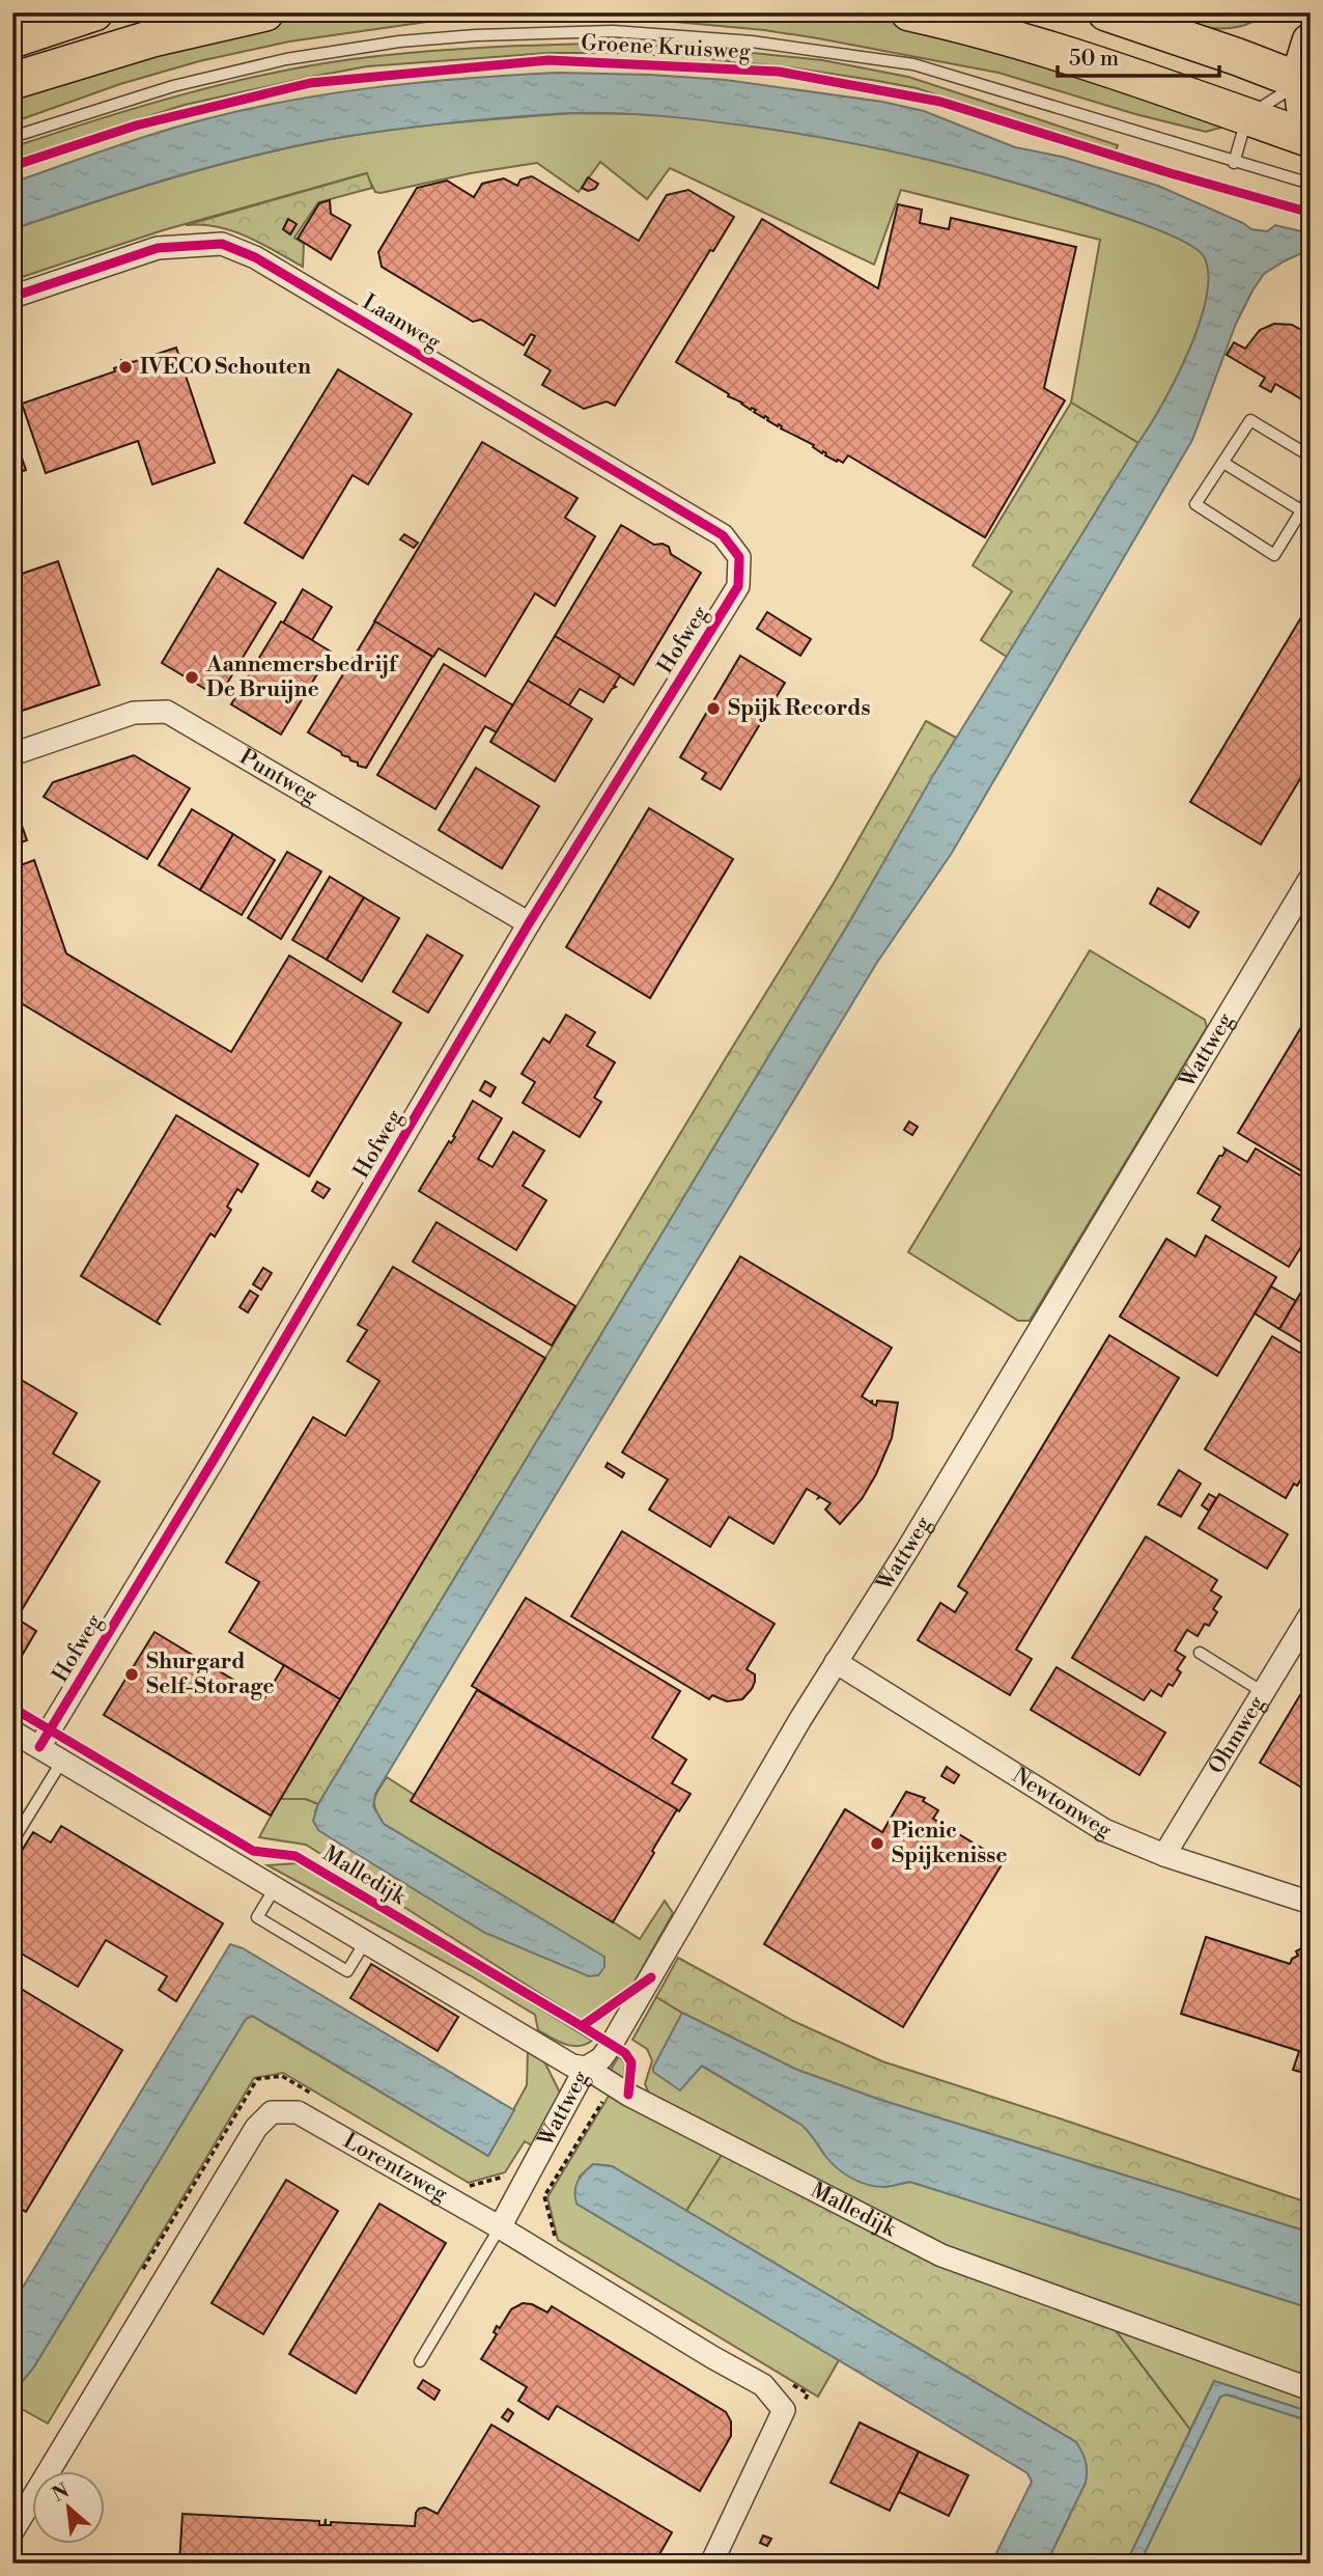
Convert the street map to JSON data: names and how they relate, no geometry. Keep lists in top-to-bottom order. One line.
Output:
{"streets":{"street":["Laanweg","Hofweg","Puntweg","Wattweg","Ohmweg","Newtonweg","Malledijk","Lorentzweg"],"cycle path":["Groene Kruisweg"]},"crossings":[["Laanweg","Hofweg"],["Hofweg","Puntweg"],["Hofweg","Malledijk"],["Wattweg","Newtonweg"],["Wattweg","Malledijk"],["Wattweg","Lorentzweg"],["Ohmweg","Newtonweg"]],"places":["IVECO Schouten","Aannemersbedrijf De Bruijne","Spijk Records","Shurgard Self-Storage","Picnic Spijkenisse"],"scale_bar":"50 m","north":"top left"}
